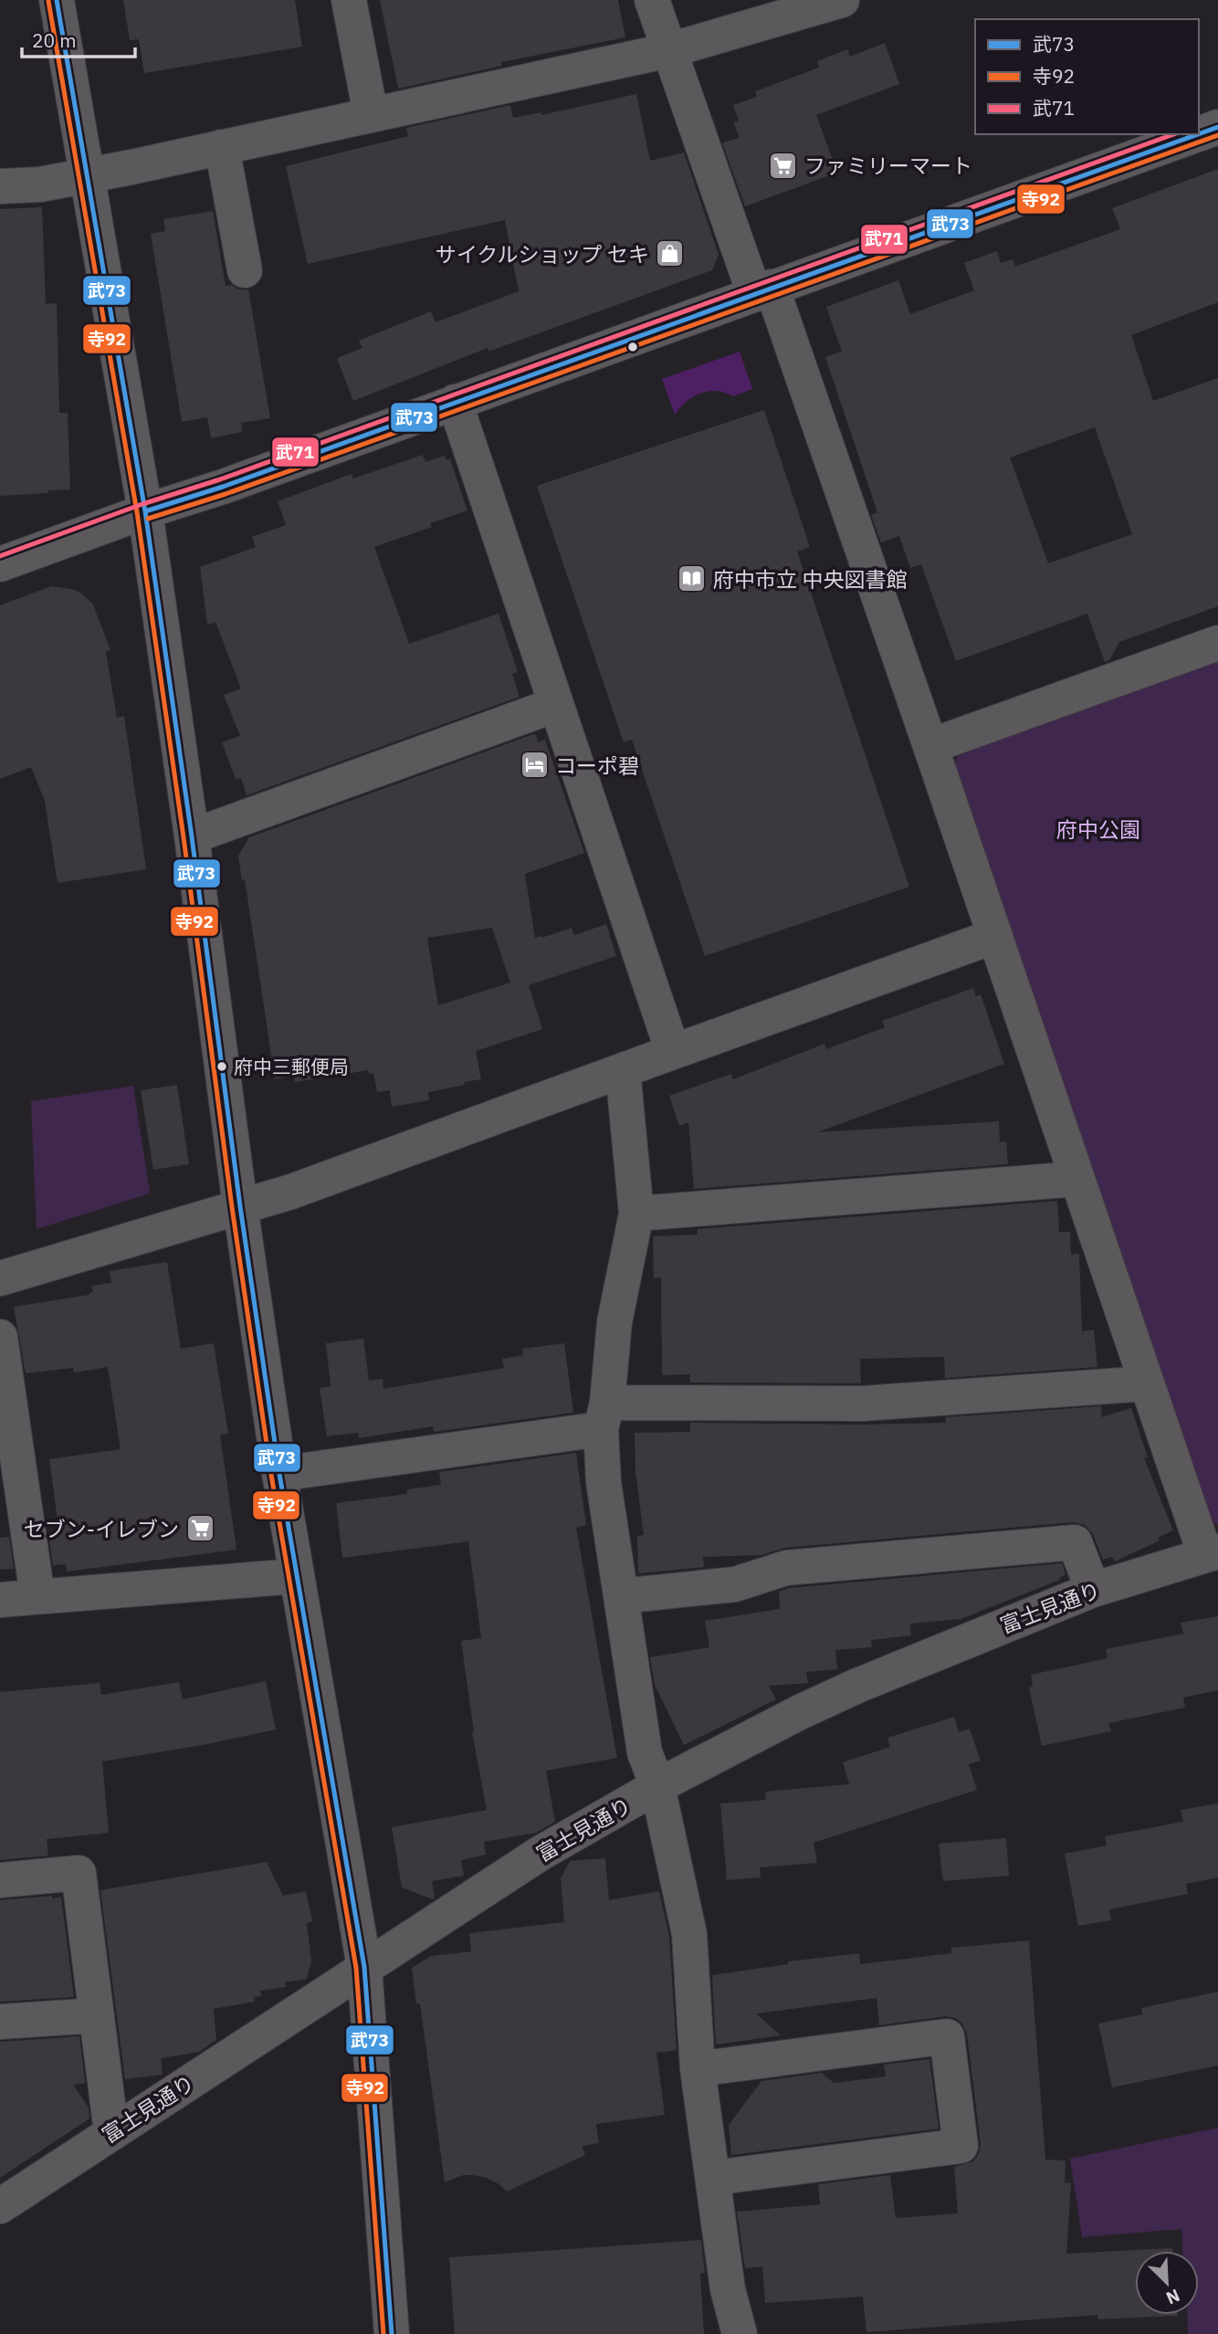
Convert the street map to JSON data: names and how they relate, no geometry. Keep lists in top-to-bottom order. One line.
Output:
{"streets":{"street":["富士見通り"]},"parks":["府中公園"],"places":{"supermarket":["ファミリーマート","セブン-イレブン"],"shop":["サイクルショップ セキ"],"library":["府中市立 中央図書館"],"hotel":["コーポ碧"],"other":["府中三郵便局"]},"lines":["transit line 武73","transit line 寺92","transit line 武71"],"legend":["武73","寺92","武71"],"scale_bar":"20 m","north":"bottom right"}
